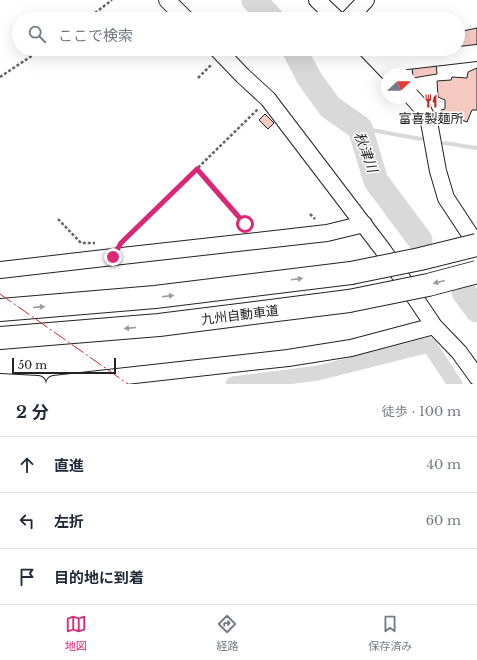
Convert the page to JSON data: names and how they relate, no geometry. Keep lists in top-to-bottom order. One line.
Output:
{"streets":{"highway":["九州自動車道"]},"water":["秋津川"],"places":{"restaurant":["富喜製麺所"]},"scale_bar":"50 m","north":"right","page":{"search":"ここで検索","scale":"50 m","heading":["2 分","徒歩 · 100 m"],"list":[["直進","40 m"],["左折","60 m"],"目的地に到着"],"nav":["地図","経路","保存済み"]}}
